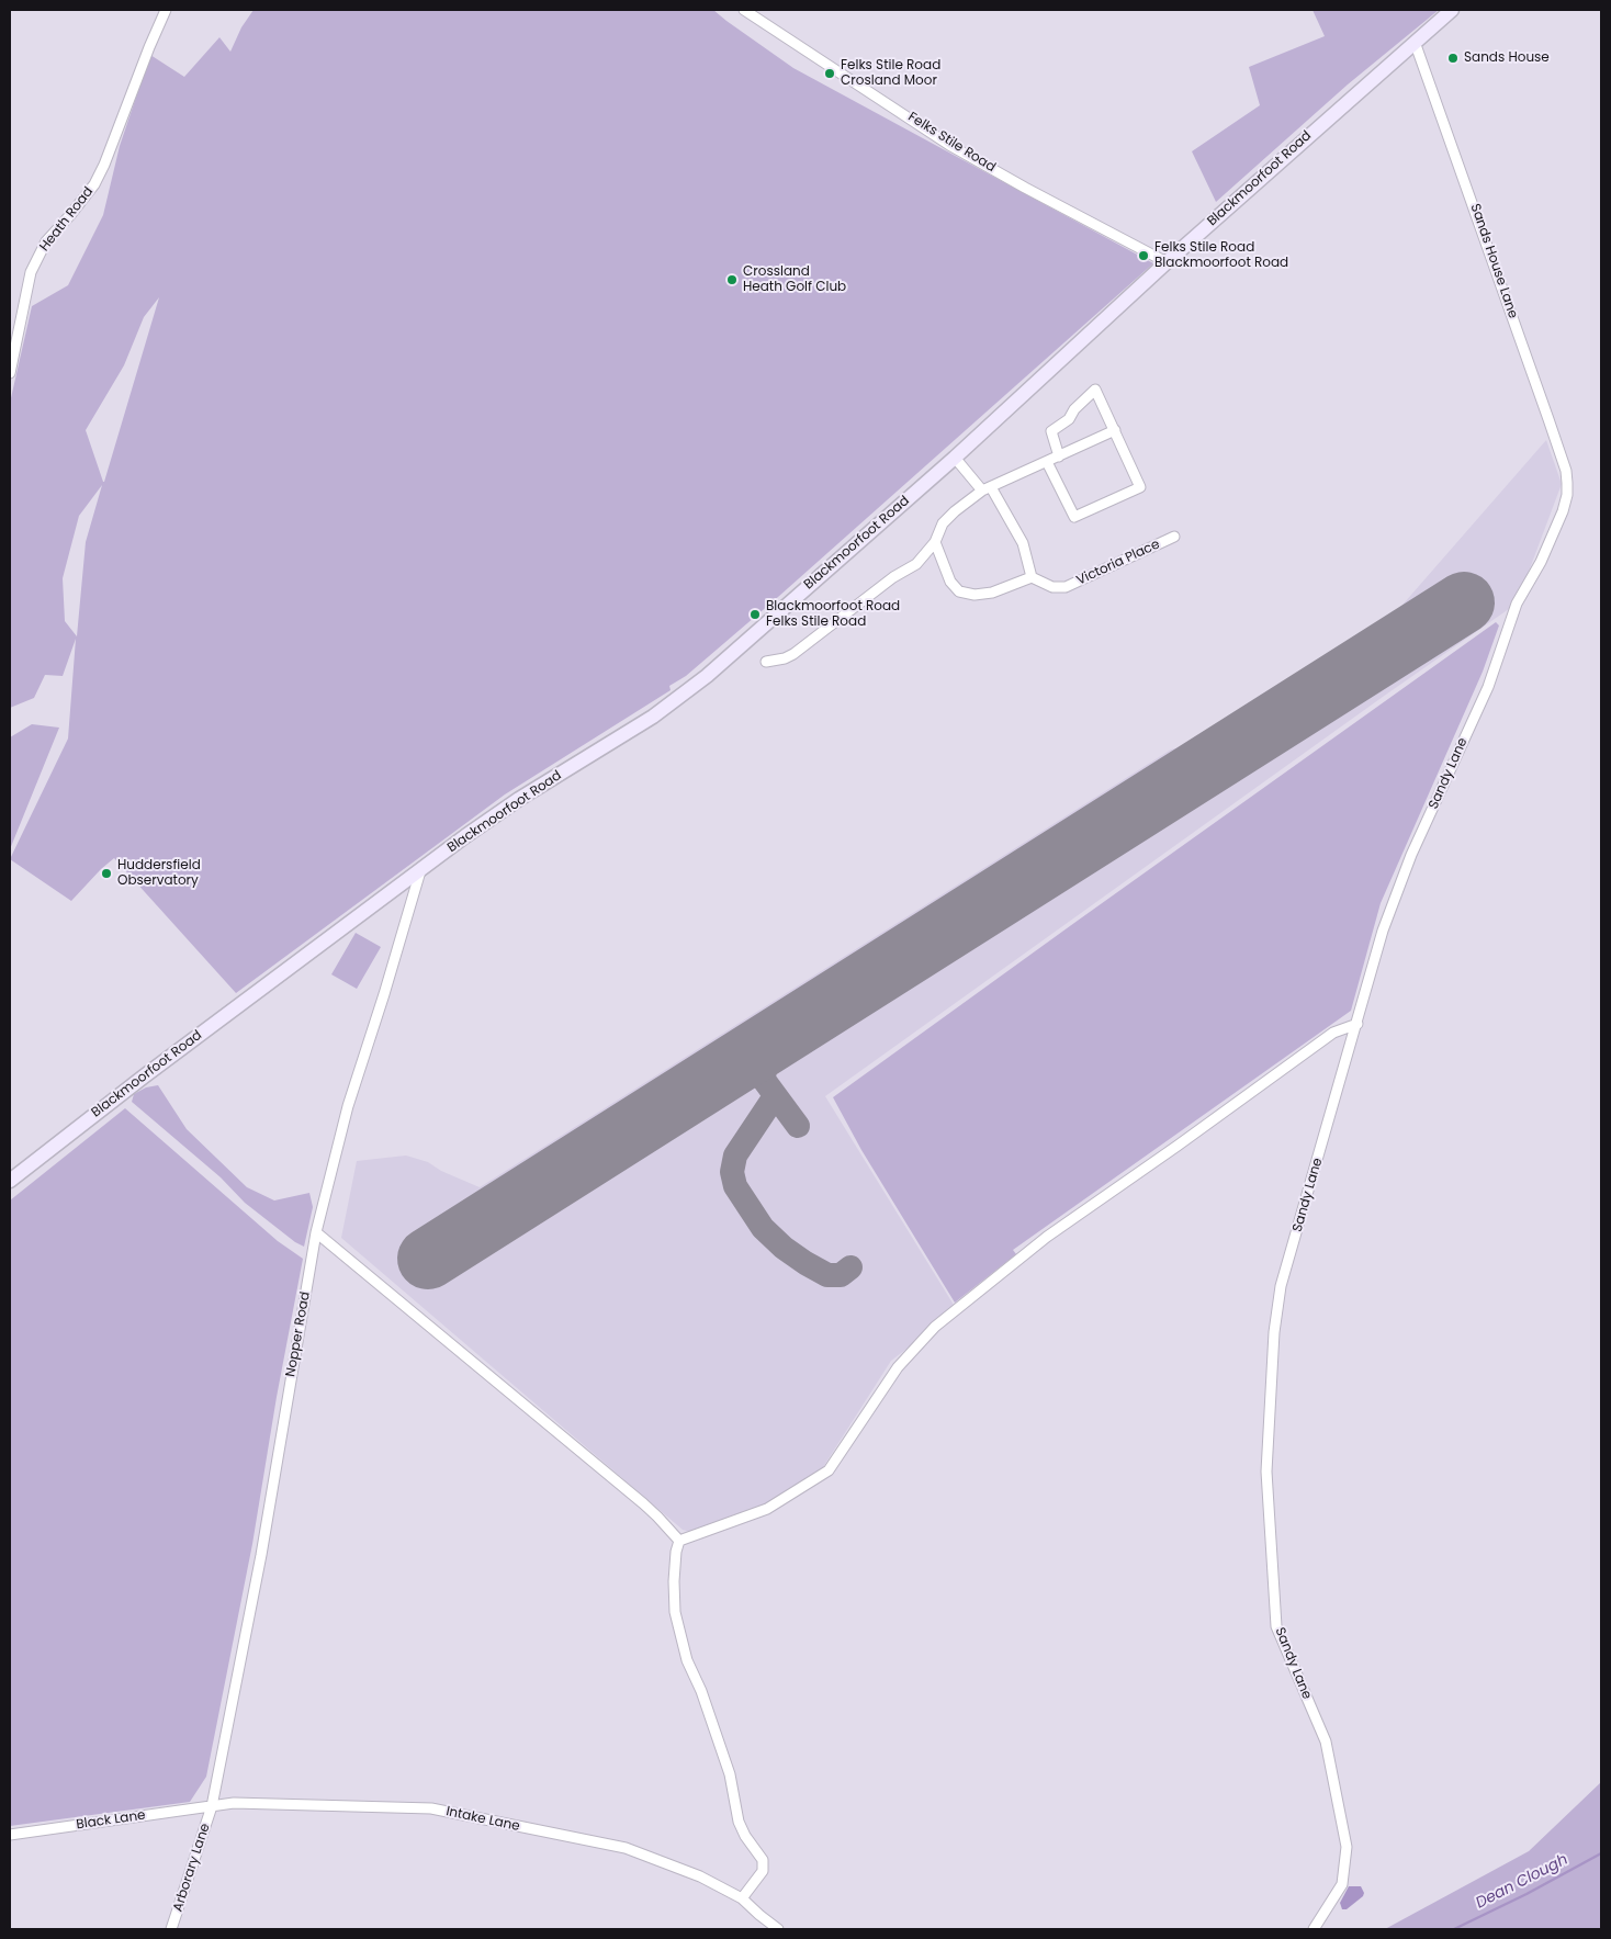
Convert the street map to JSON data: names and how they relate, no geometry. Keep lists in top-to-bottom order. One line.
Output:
{"streets":{"street":["Felks Stile Road","Blackmoorfoot Road","Heath Road","Sands House Lane","Victoria Place","Sandy Lane","Nopper Road","Intake Lane","Black Lane","Arborary Lane"]},"crossings":[["Felks Stile Road","Blackmoorfoot Road"],["Blackmoorfoot Road","Sands House Lane"],["Blackmoorfoot Road","Nopper Road"],["Sands House Lane","Sandy Lane"],["Nopper Road","Intake Lane"],["Nopper Road","Black Lane"],["Nopper Road","Arborary Lane"],["Intake Lane","Black Lane"],["Intake Lane","Arborary Lane"],["Black Lane","Arborary Lane"]],"water":["Dean Clough"],"places":["Sands House","Felks Stile Road Crosland Moor","Felks Stile Road Blackmoorfoot Road","Crossland Heath Golf Club","Blackmoorfoot Road Felks Stile Road","Huddersfield Observatory"]}
